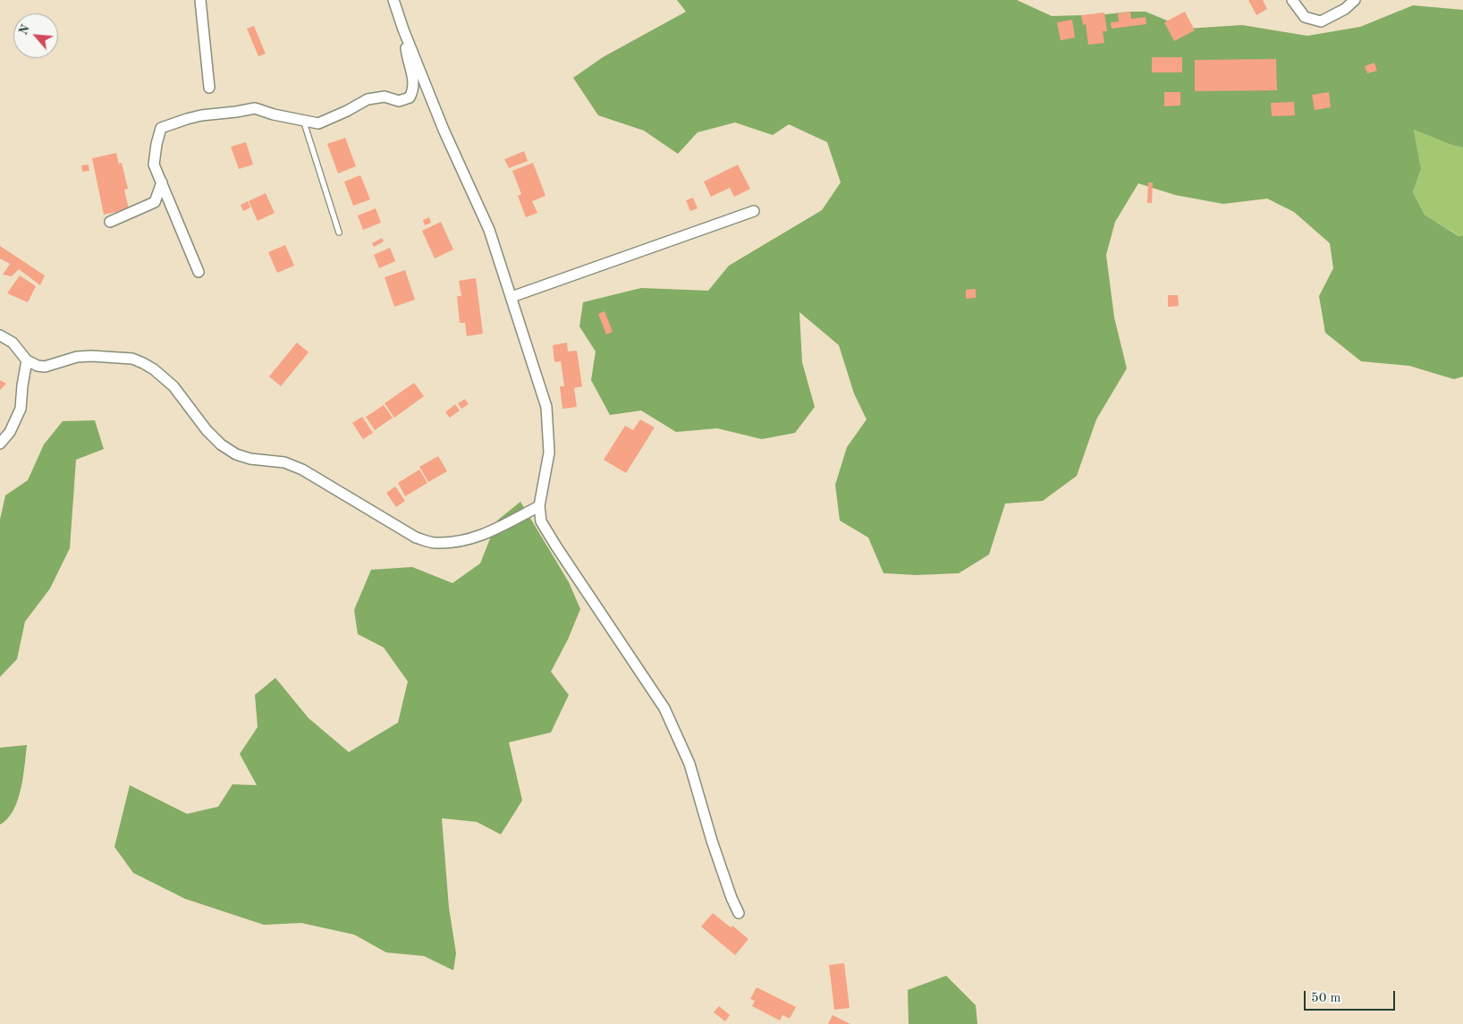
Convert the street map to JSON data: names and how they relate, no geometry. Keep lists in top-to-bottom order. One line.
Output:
{"scale_bar":"50 m","north":"top left"}
